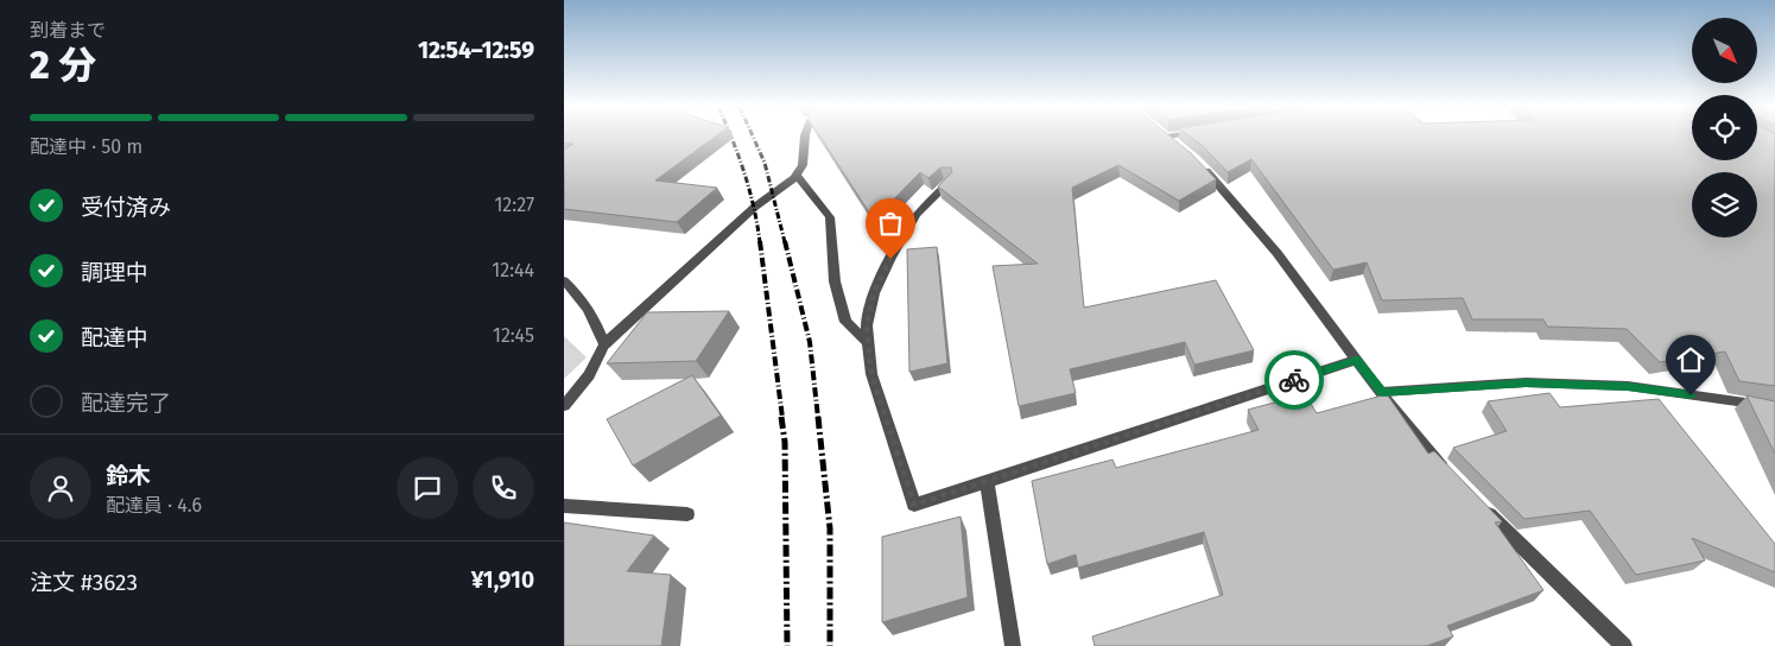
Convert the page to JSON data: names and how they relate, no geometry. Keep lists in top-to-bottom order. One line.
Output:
{"north":"bottom right","page":{"heading":["2 分","到着まで","12:54–12:59"],"panel":["鈴木","配達員 · 4.6","注文 #3623","¥1,910"],"bar":"配達中 · 50 m","list":[["受付済み","12:27"],["調理中","12:44"],["配達中","12:45"],"配達完了"]}}
